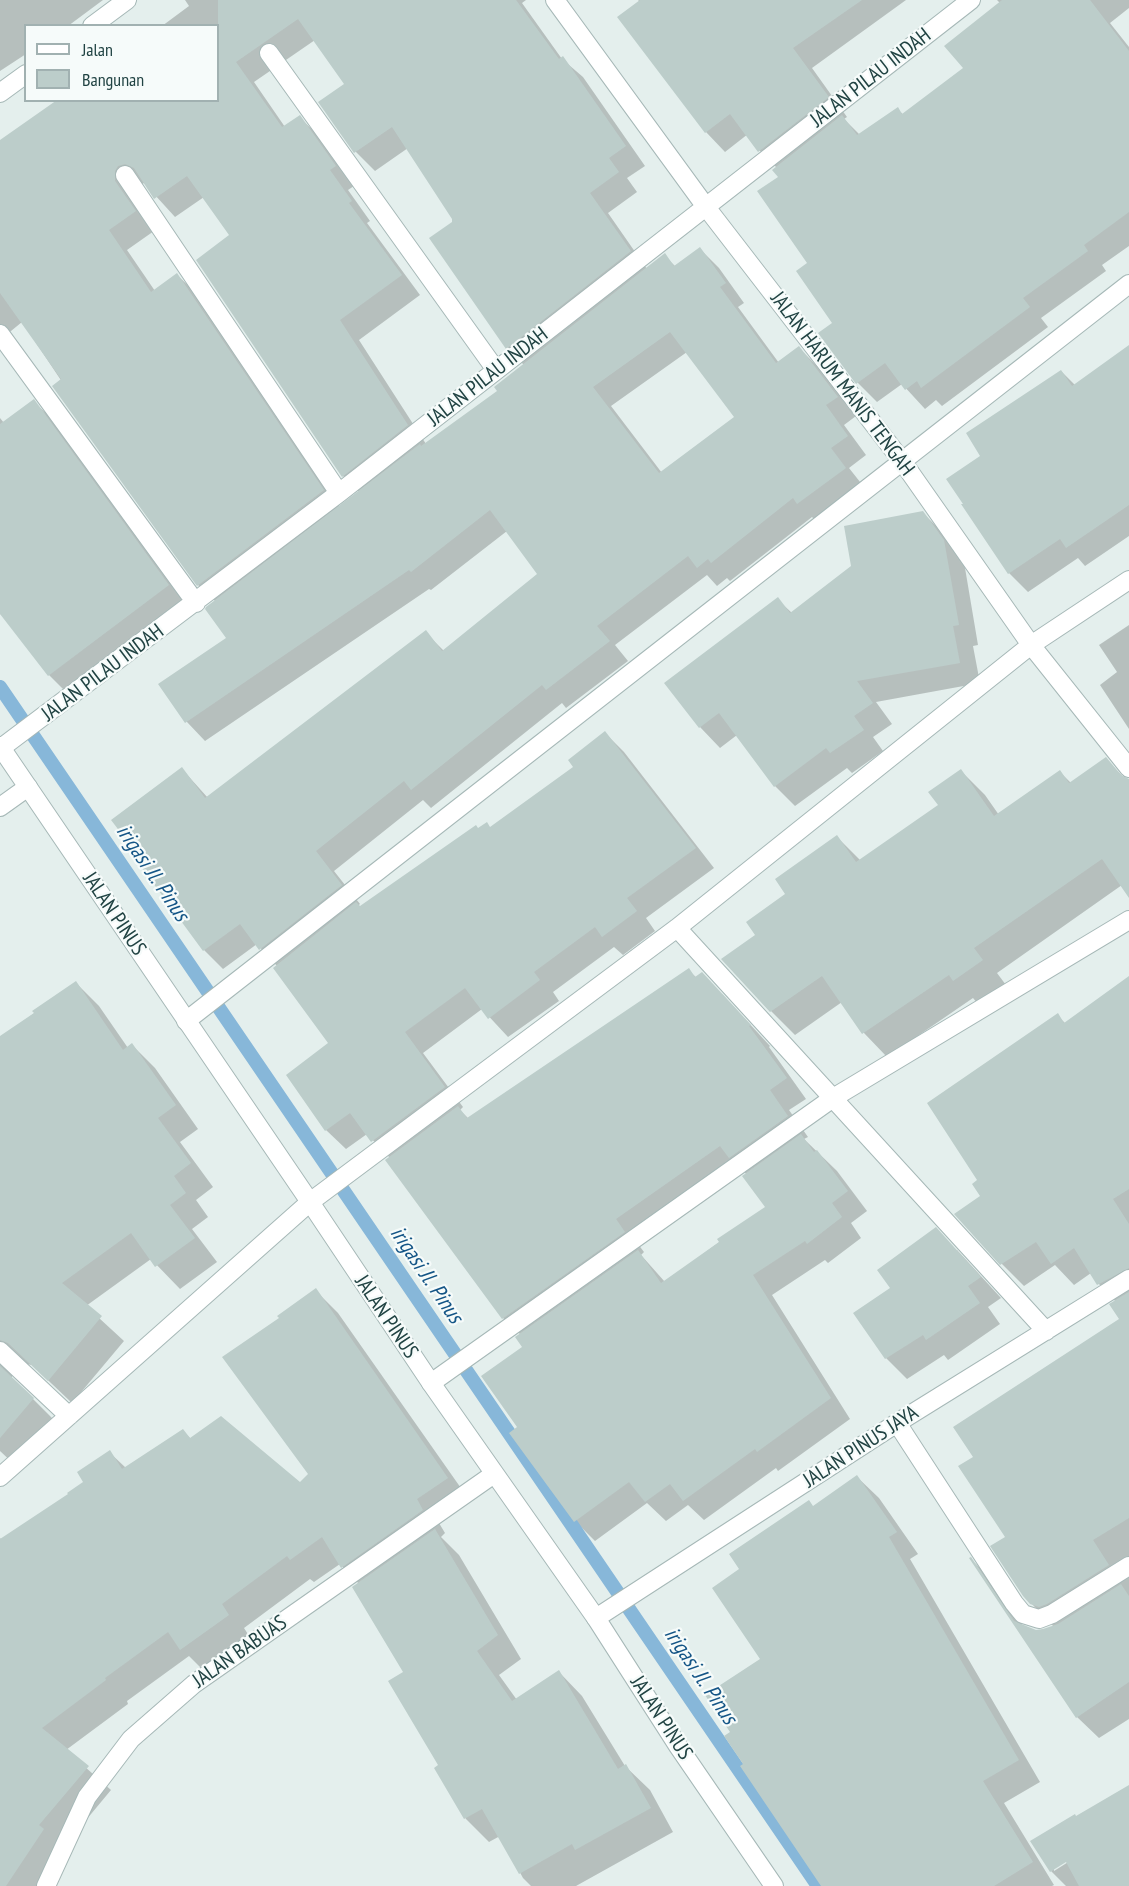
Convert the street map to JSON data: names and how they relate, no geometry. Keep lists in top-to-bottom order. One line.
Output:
{"streets":{"street":["JALAN PILAU INDAH","JALAN HARUM MANIS TENGAH","JALAN PINUS","JALAN PINUS JAYA","JALAN BABUAS"]},"crossings":[["JALAN PILAU INDAH","JALAN HARUM MANIS TENGAH"],["JALAN PILAU INDAH","JALAN PINUS"],["JALAN PINUS","JALAN PINUS JAYA"],["JALAN PINUS","JALAN BABUAS"]],"water":["irigasi Jl. Pinus"],"legend":["Jalan","Bangunan"]}
